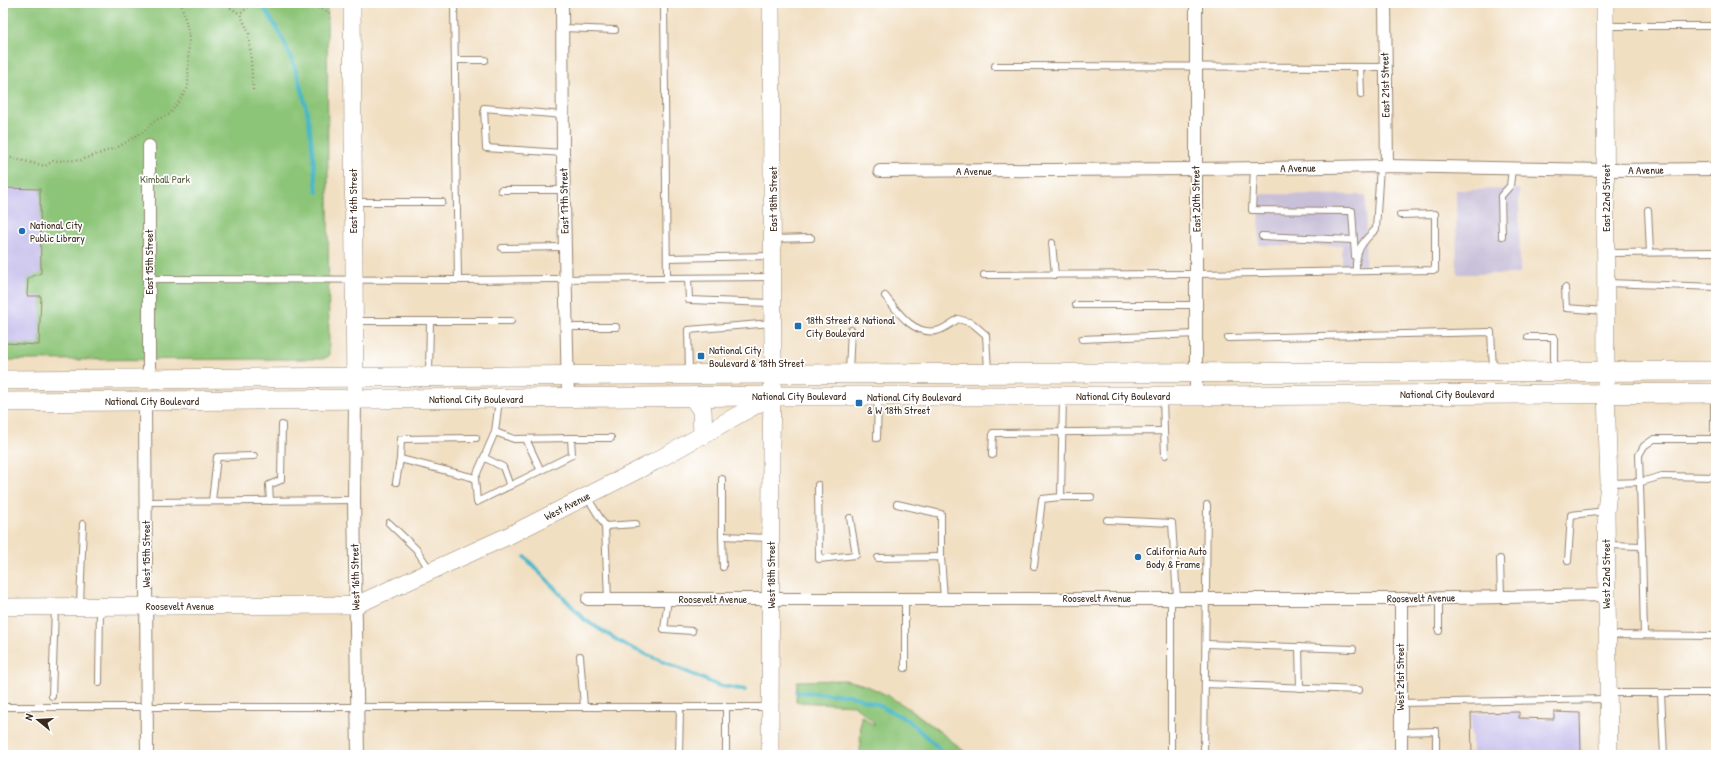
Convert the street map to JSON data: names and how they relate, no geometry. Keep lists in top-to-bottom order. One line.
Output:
{"streets":{"main road":["National City Boulevard"],"street":["East 21st Street","A Avenue","East 22nd Street","East 18th Street","East 20th Street","East 16th Street","East 17th Street","East 15th Street","West Avenue","West 15th Street","West 22nd Street","West 18th Street","West 16th Street","Roosevelt Avenue","West 21st Street"]},"crossings":[["East 21st Street","A Avenue"],["A Avenue","East 22nd Street"],["A Avenue","East 20th Street"],["East 22nd Street","National City Boulevard"],["East 22nd Street","West 22nd Street"],["East 18th Street","National City Boulevard"],["East 18th Street","West Avenue"],["East 18th Street","West 18th Street"],["East 20th Street","National City Boulevard"],["East 16th Street","National City Boulevard"],["East 16th Street","West 16th Street"],["East 17th Street","National City Boulevard"],["East 15th Street","National City Boulevard"],["National City Boulevard","West Avenue"],["National City Boulevard","West 15th Street"],["National City Boulevard","West 22nd Street"],["National City Boulevard","West 18th Street"],["National City Boulevard","West 16th Street"],["West Avenue","West 18th Street"],["West Avenue","West 16th Street"],["West Avenue","Roosevelt Avenue"],["West 15th Street","Roosevelt Avenue"],["West 22nd Street","Roosevelt Avenue"],["West 18th Street","Roosevelt Avenue"],["West 16th Street","Roosevelt Avenue"],["Roosevelt Avenue","West 21st Street"]],"parks":["Kimball Park"],"places":{"other":["National City Public Library","California Auto Body & Frame"],"transit":["18th Street & National City Boulevard","National City Boulevard & 18th Street","National City Boulevard & W 18th Street"]},"north":"left"}
